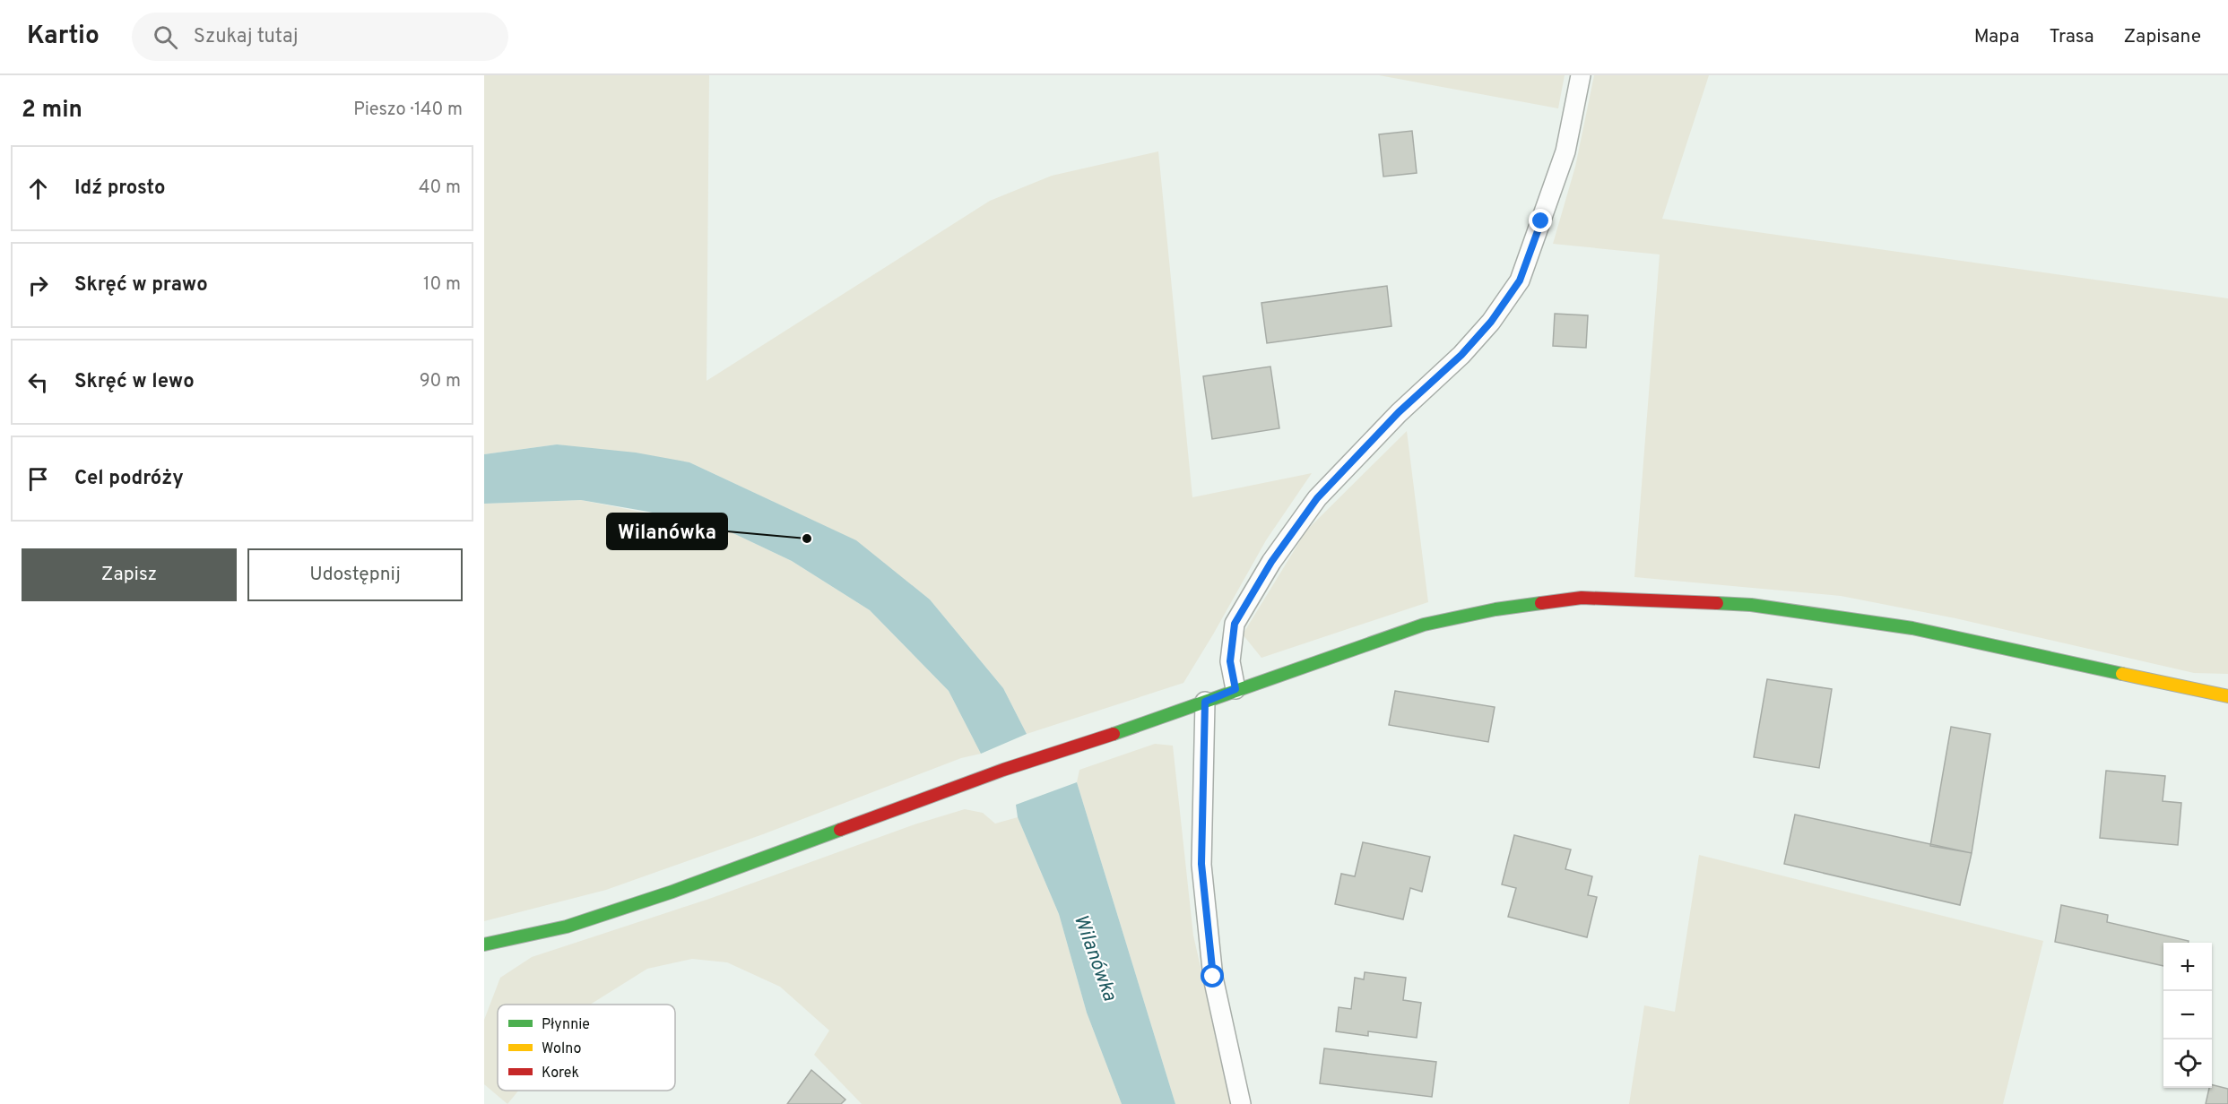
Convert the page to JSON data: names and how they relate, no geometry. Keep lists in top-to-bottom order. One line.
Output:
{"water":["Wilanówka"],"places":["Wilanówka"],"legend":["Płynnie","Wolno","Korek"],"page":{"header":"Kartio","search":"Szukaj tutaj","nav":["Mapa","Trasa","Zapisane"],"heading":["2 min","Pieszo · 140 m"],"list":[["Idź prosto","40 m"],["Skręć w prawo","10 m"],["Skręć w lewo","90 m"],"Cel podróży"],"buttons":["Zapisz","Udostępnij"],"map_buttons":["+","−"]}}
